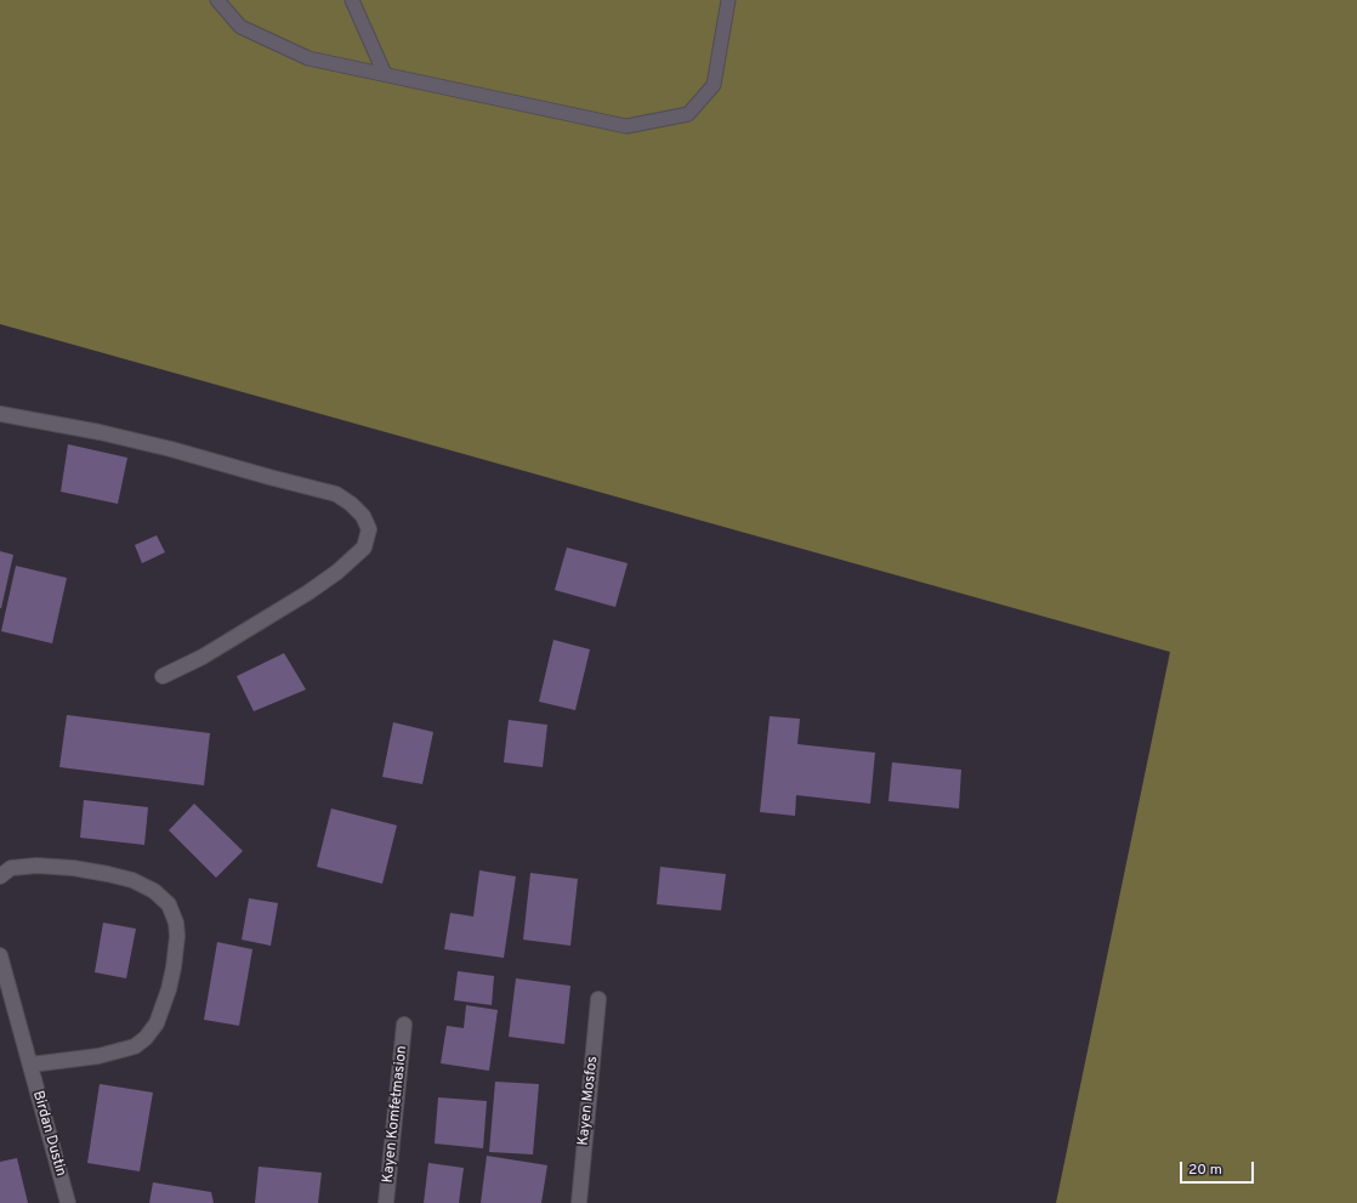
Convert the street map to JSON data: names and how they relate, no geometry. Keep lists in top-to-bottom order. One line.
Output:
{"streets":{"street":["Kayen Mosfos","Kayen Komfetmasion","Birdan Dustin"]},"scale_bar":"20 m"}
